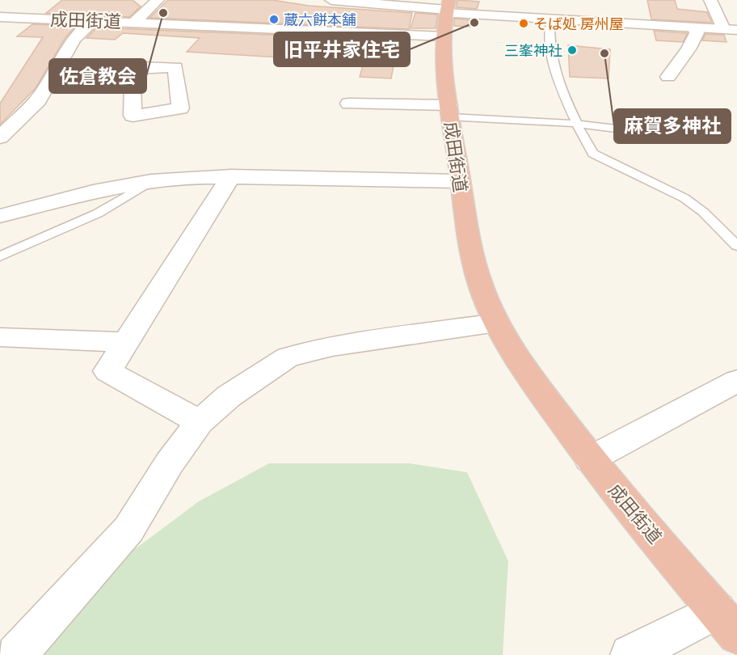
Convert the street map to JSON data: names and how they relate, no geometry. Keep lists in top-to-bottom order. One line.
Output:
{"streets":{"highway":["成田街道"]},"places":["佐倉教会","蔵六餅本舗","旧平井家住宅","そば処 房州屋","三峯神社","麻賀多神社"]}
